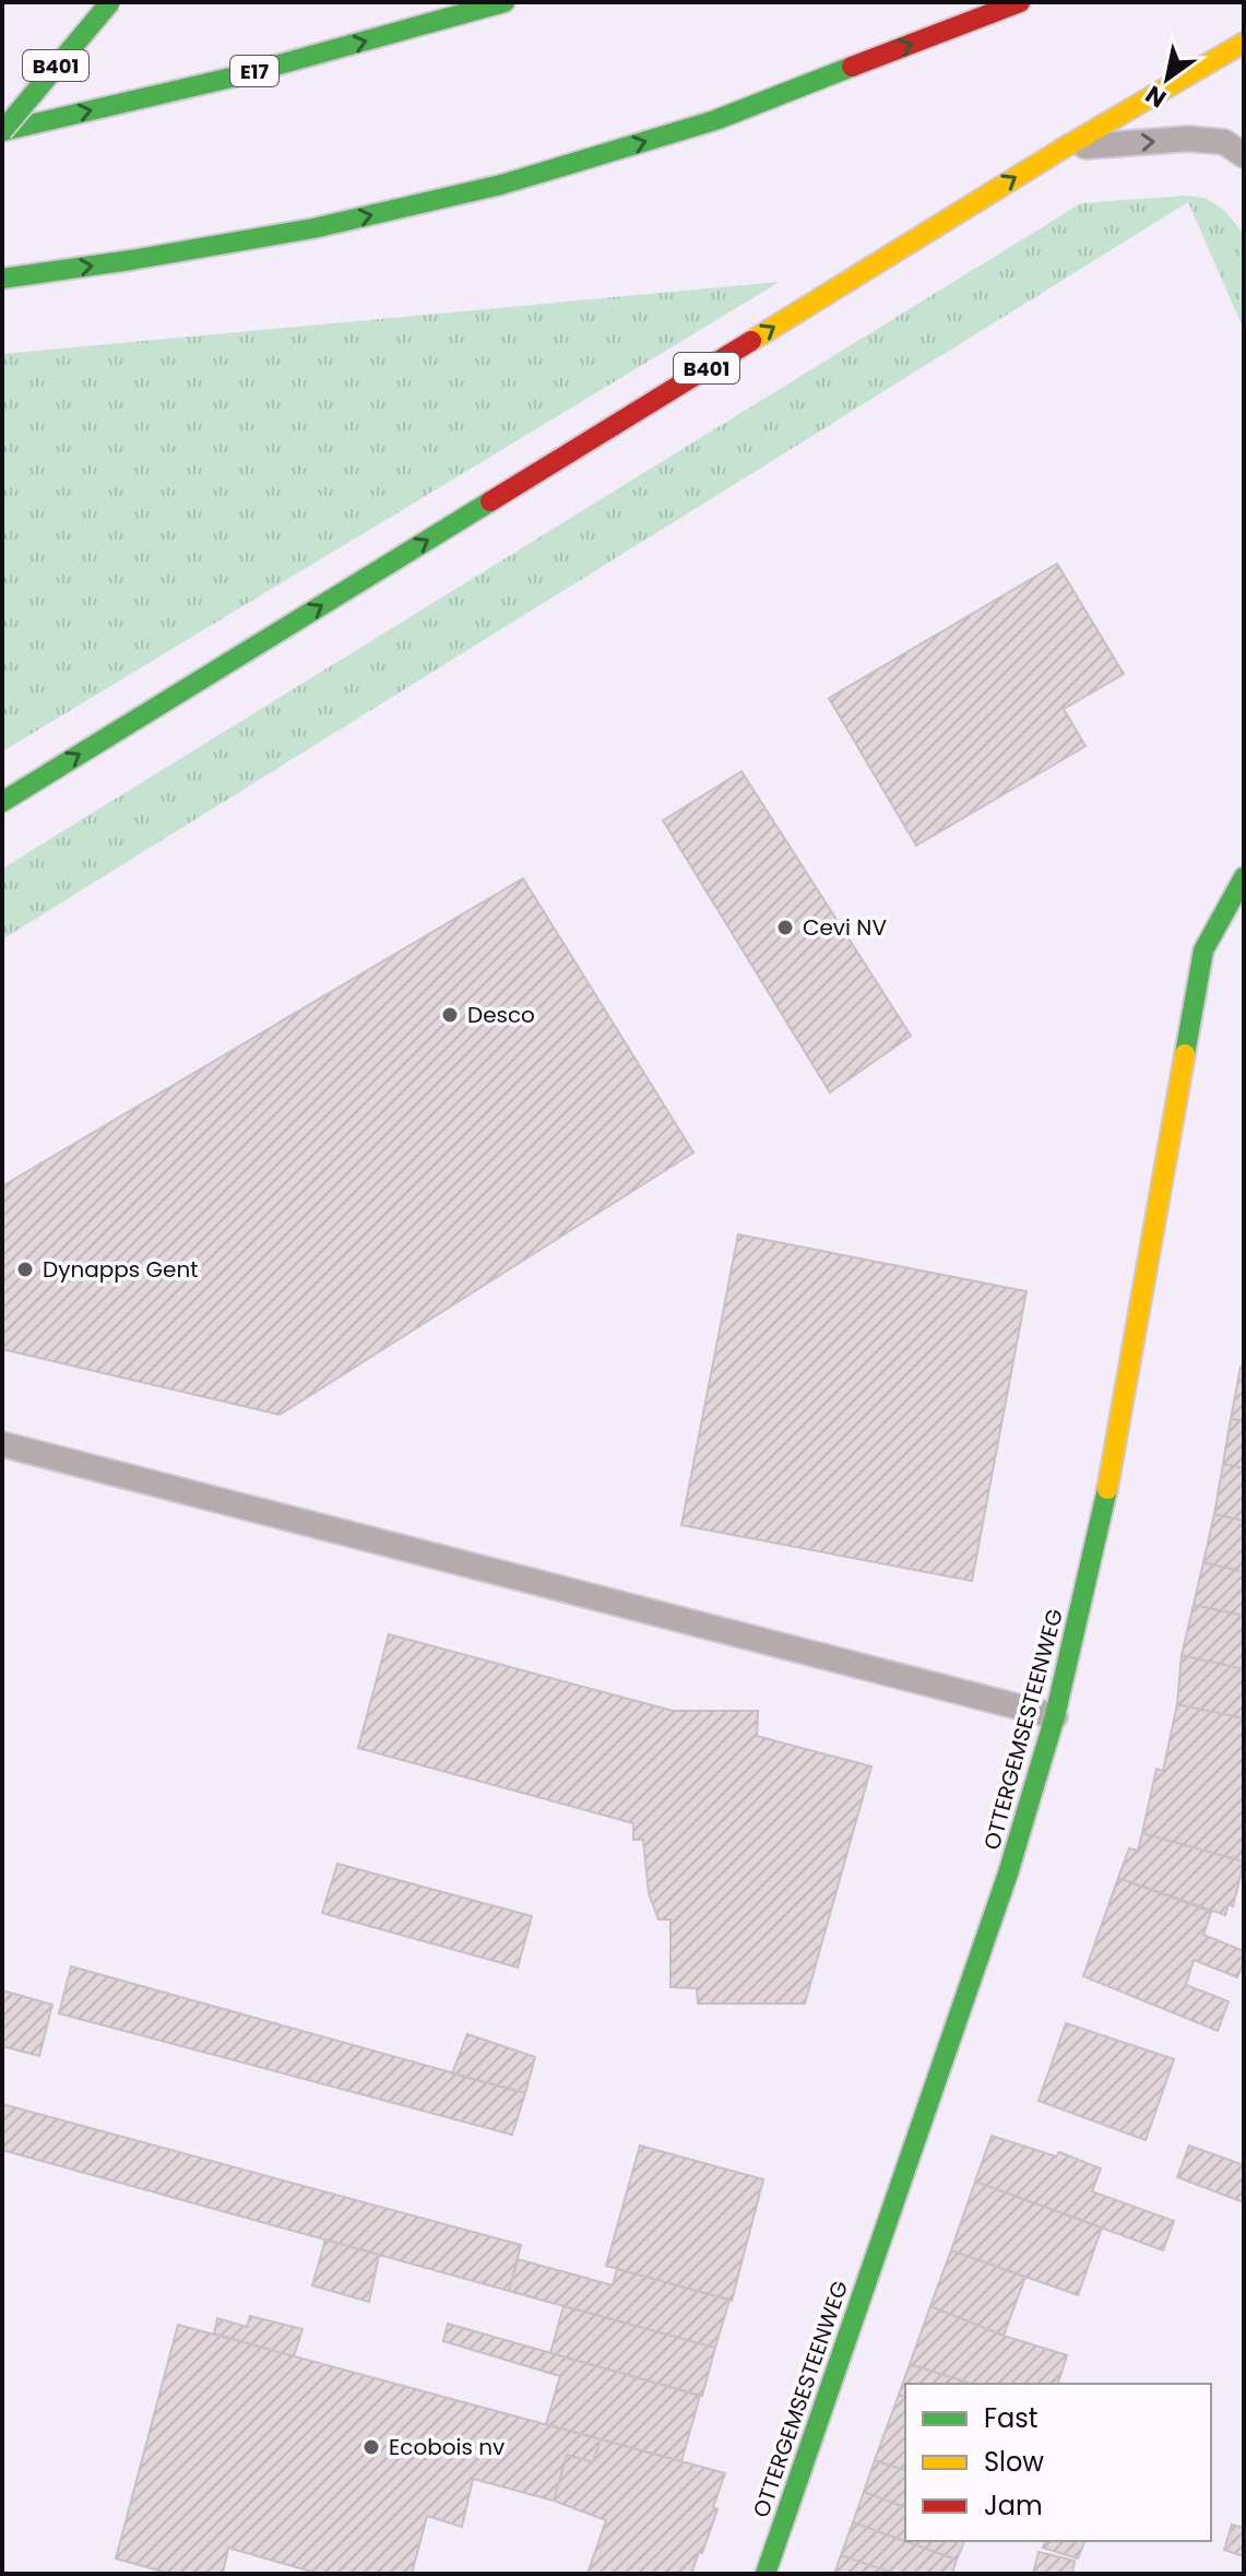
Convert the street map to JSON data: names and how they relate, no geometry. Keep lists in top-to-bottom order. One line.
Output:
{"streets":{"main road":["B401","E17","OTTERGEMSESTEENWEG"]},"crossings":[["B401","E17"]],"places":["Cevi NV","Desco","Dynapps Gent","Ecobois nv"],"legend":["Fast","Slow","Jam"],"north":"bottom left"}
